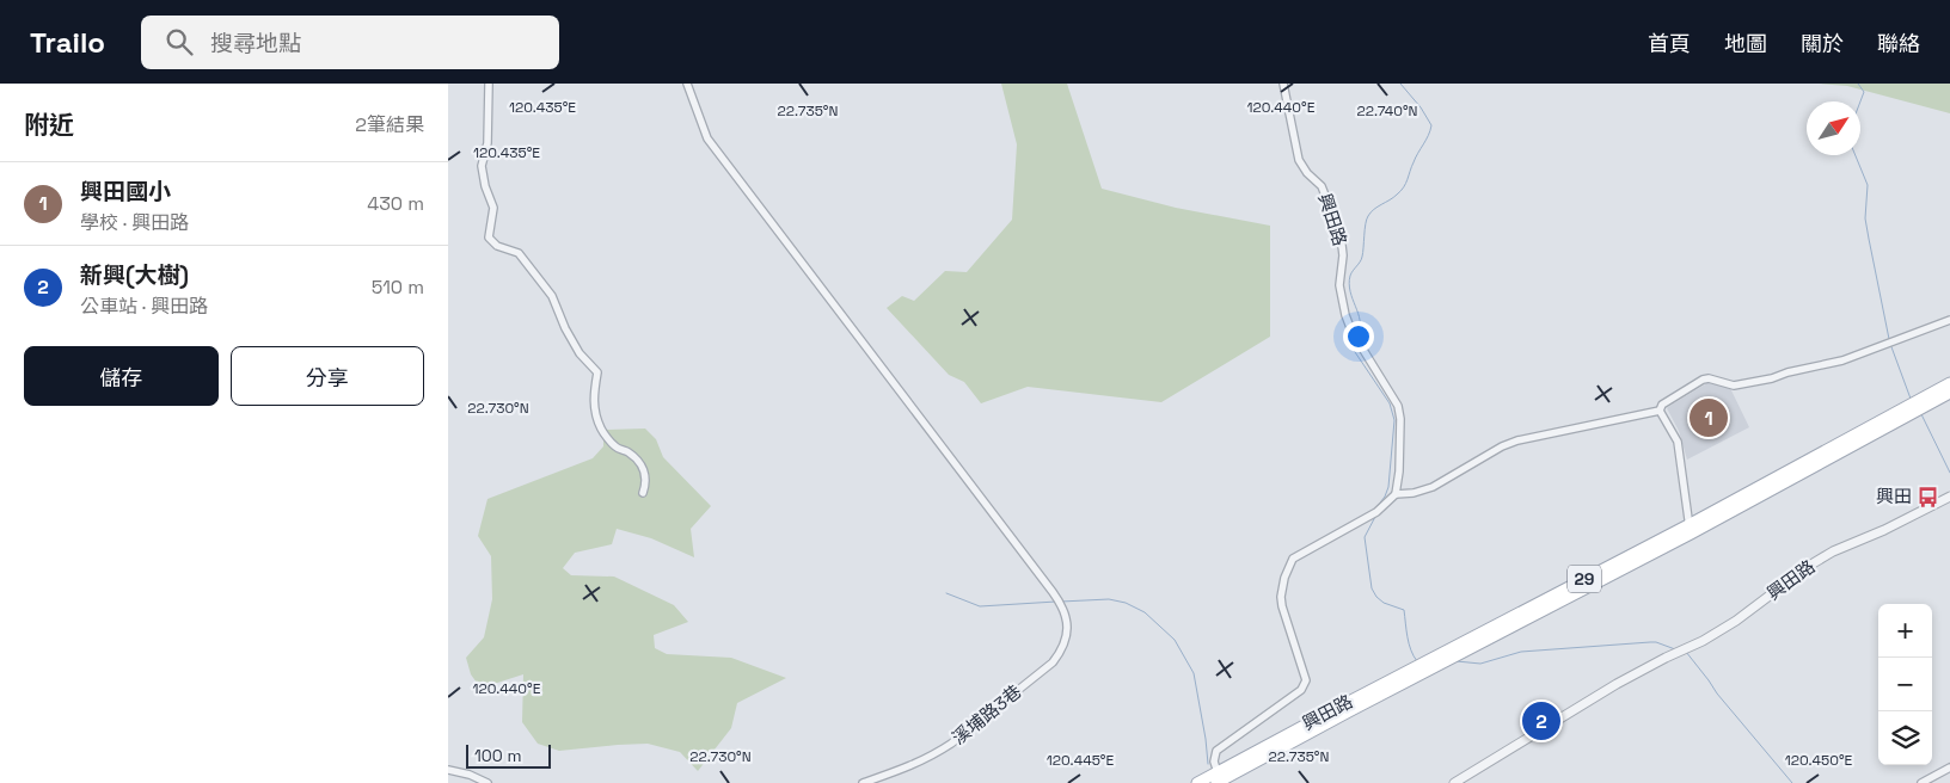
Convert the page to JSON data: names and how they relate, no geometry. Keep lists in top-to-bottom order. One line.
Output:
{"streets":{"main road":["興田路","29"],"street":["溪埔路3巷"]},"crossings":[["興田路","29"]],"places":{"bus stop":["興田"]},"scale_bar":"100 m","north":"top right","page":{"header":"Trailo","search":"搜尋地點","nav":["首頁","地圖","關於","聯絡"],"heading":["附近","2筆結果"],"list":[{"mark":"1","name":"興田國小","note":"學校 · 興田路","value":"430 m"},{"mark":"2","name":"新興(大樹)","note":"公車站 · 興田路","value":"510 m"}],"buttons":["儲存","分享"],"pins":["1","2"],"map_buttons":["+","−"],"scale":"100 m"},"coordinates":["120.440°E","120.435°E","22.735°N","22.740°N","22.730°N","120.445°E","120.450°E"]}
